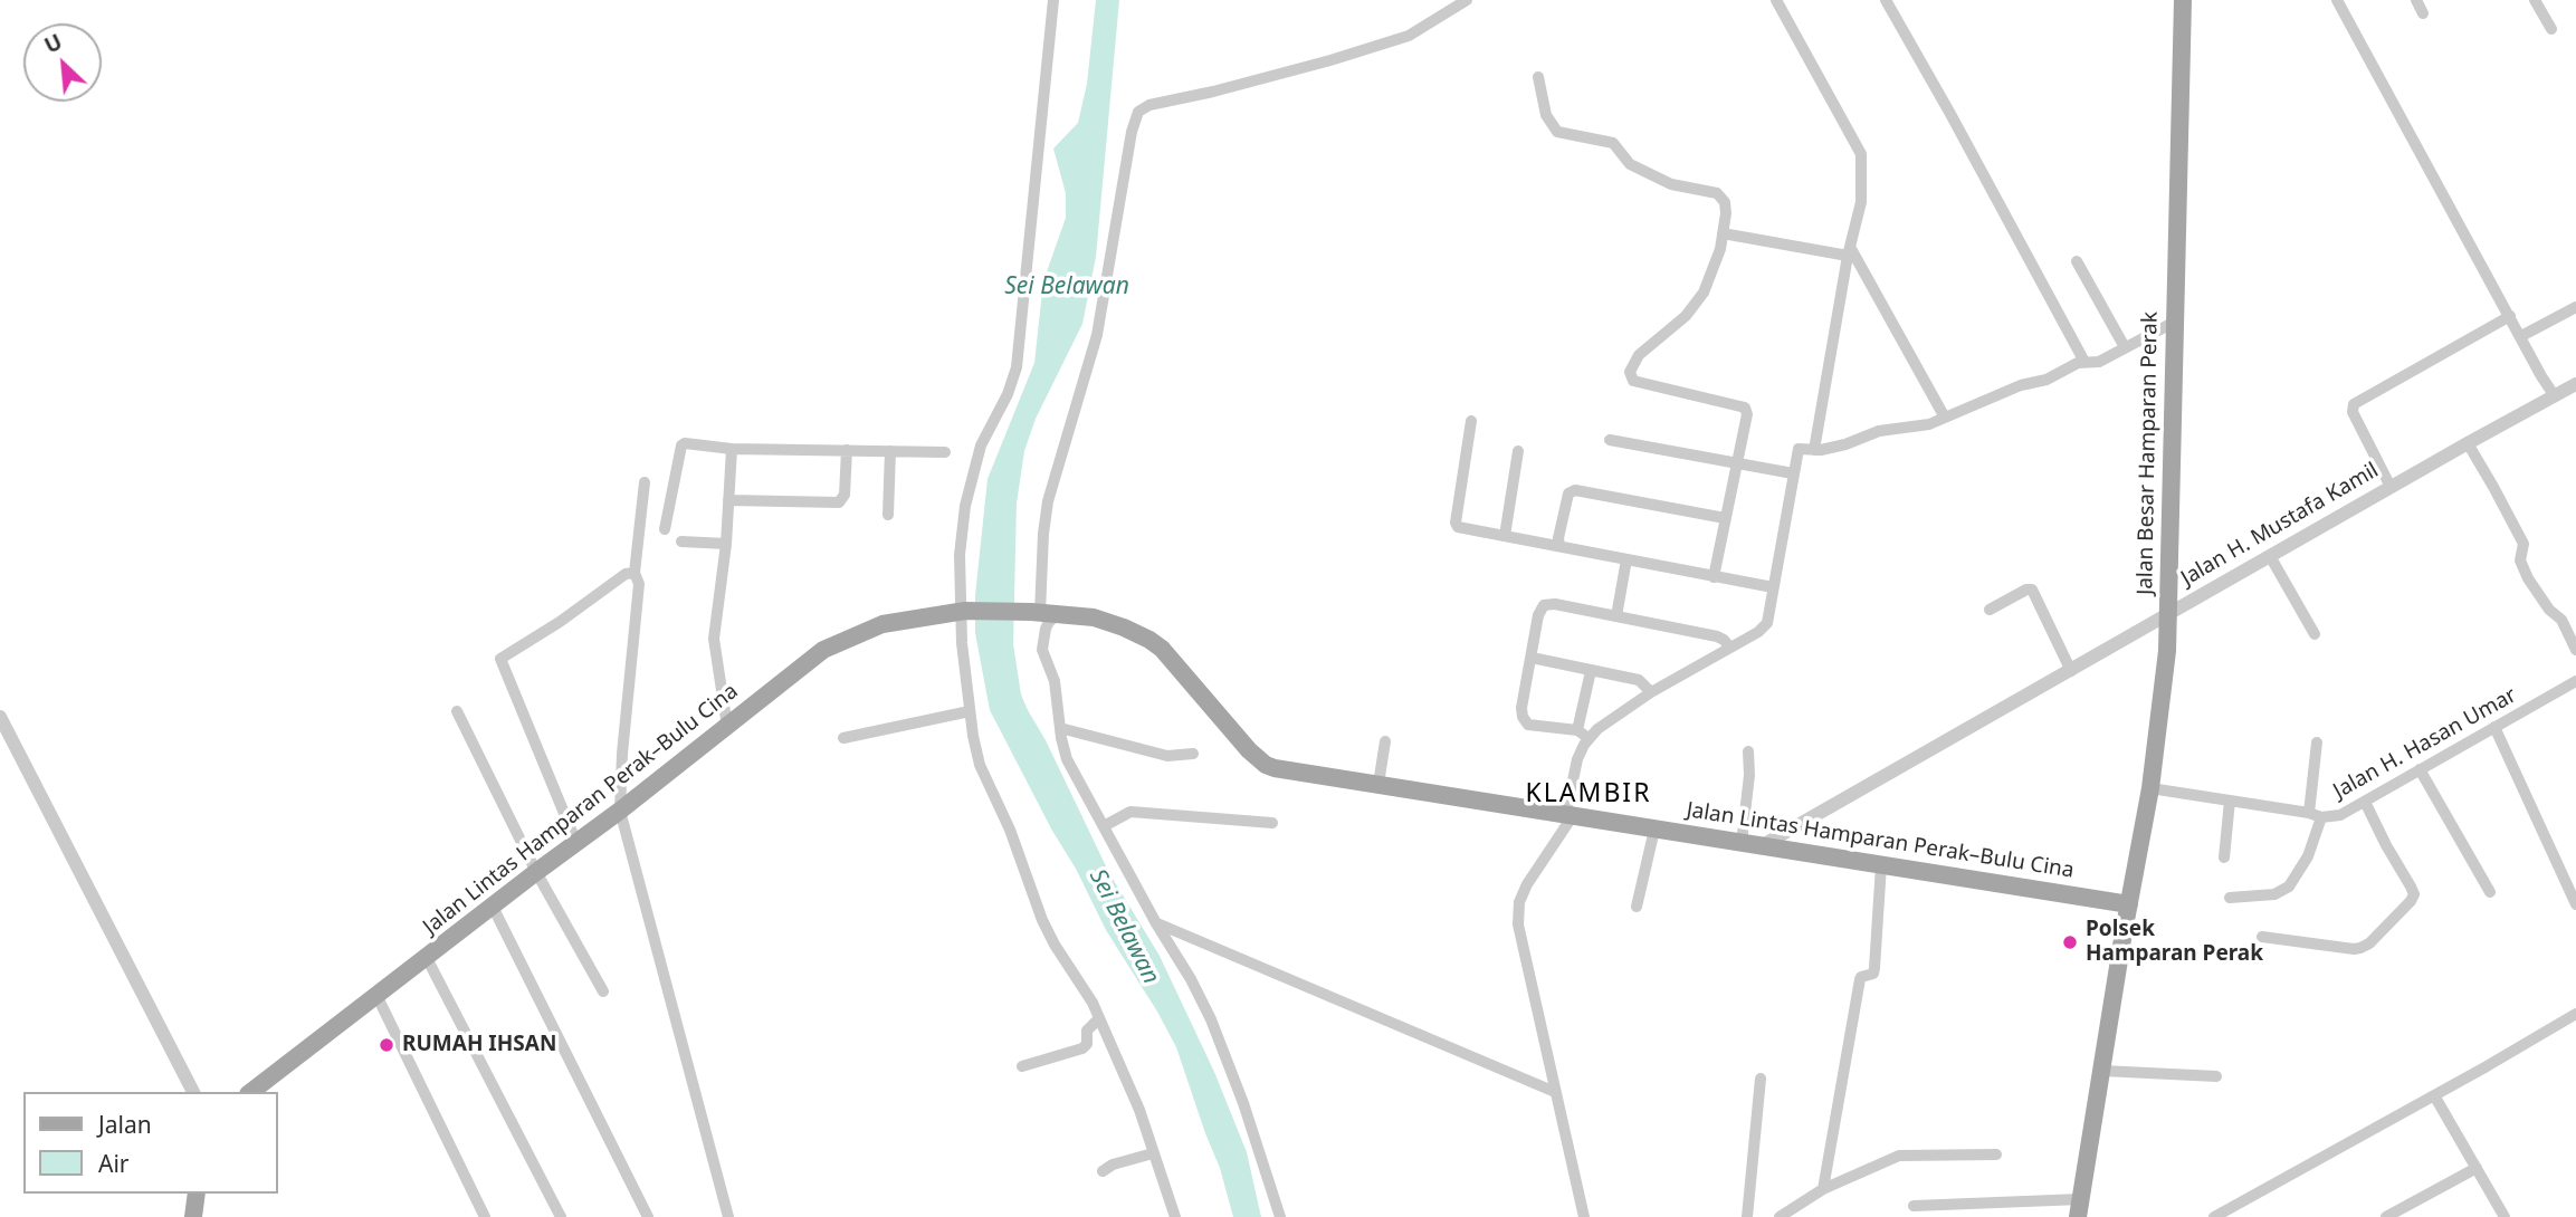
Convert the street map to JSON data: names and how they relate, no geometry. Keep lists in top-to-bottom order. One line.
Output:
{"streets":{"main road":["Jalan Besar Hamparan Perak","Jalan Lintas Hamparan Perak–Bulu Cina"],"street":["Jalan H. Mustafa Kamil","Jalan H. Hasan Umar"]},"crossings":[["Jalan Besar Hamparan Perak","Jalan H. Mustafa Kamil"],["Jalan Besar Hamparan Perak","Jalan H. Hasan Umar"],["Jalan Besar Hamparan Perak","Jalan Lintas Hamparan Perak–Bulu Cina"],["Jalan H. Mustafa Kamil","Jalan Lintas Hamparan Perak–Bulu Cina"]],"districts":["KLAMBIR"],"water":["Sei Belawan"],"places":["Polsek Hamparan Perak","RUMAH IHSAN"],"legend":["Jalan","Air"],"north":"top left"}
